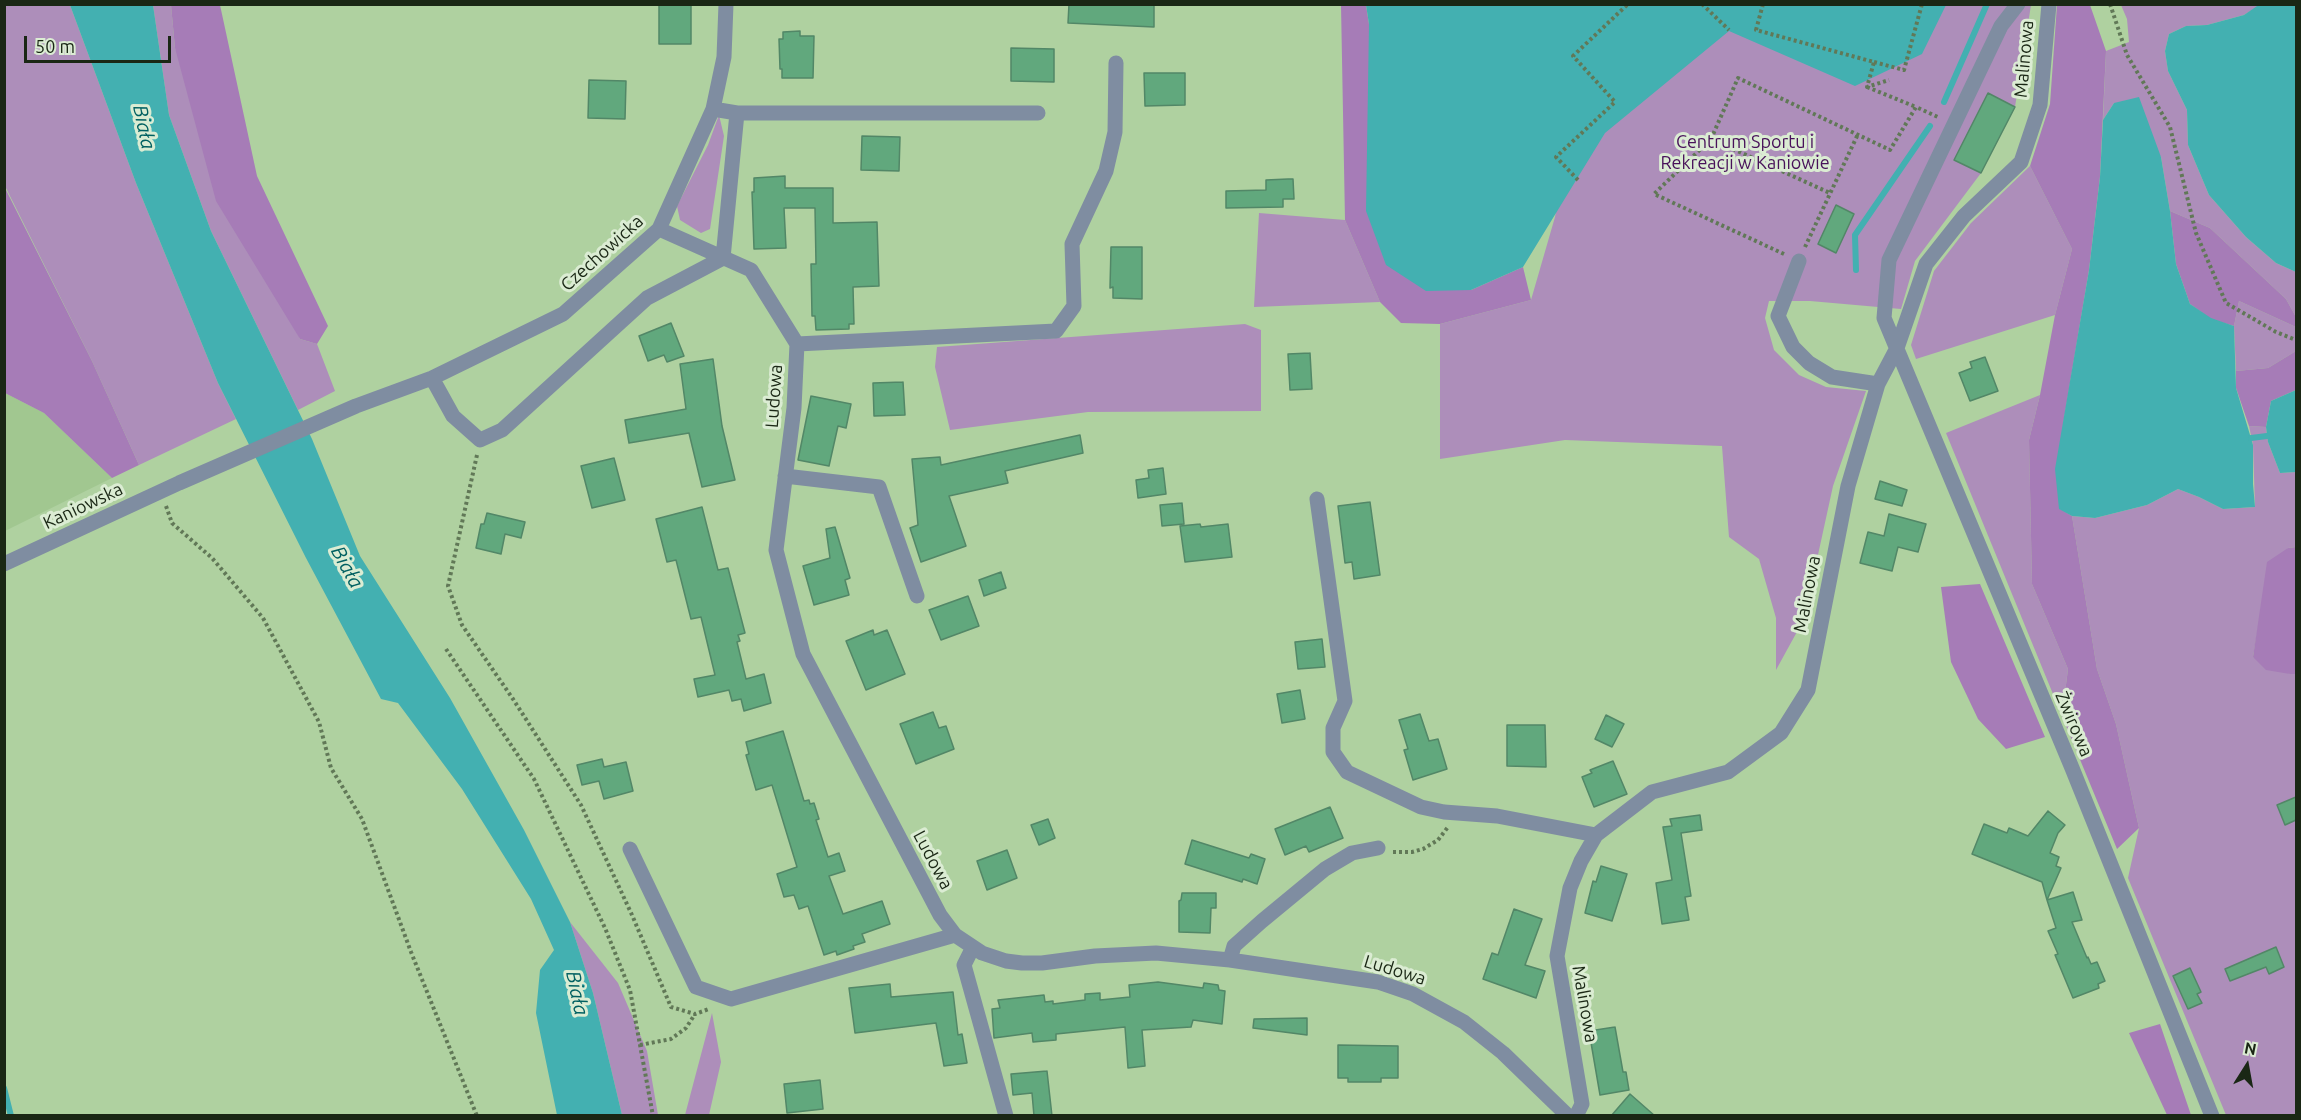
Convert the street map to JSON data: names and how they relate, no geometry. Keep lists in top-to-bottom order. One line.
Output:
{"streets":{"street":["Malinowa","Czechowicka","Ludowa","Kaniowska","Żwirowa"]},"crossings":[["Malinowa","Żwirowa"],["Czechowicka","Ludowa"],["Czechowicka","Kaniowska"]],"water":["Biała"],"parks":["Centrum Sportu i Rekreacji w Kaniowie"],"scale_bar":"50 m","north":"top"}
